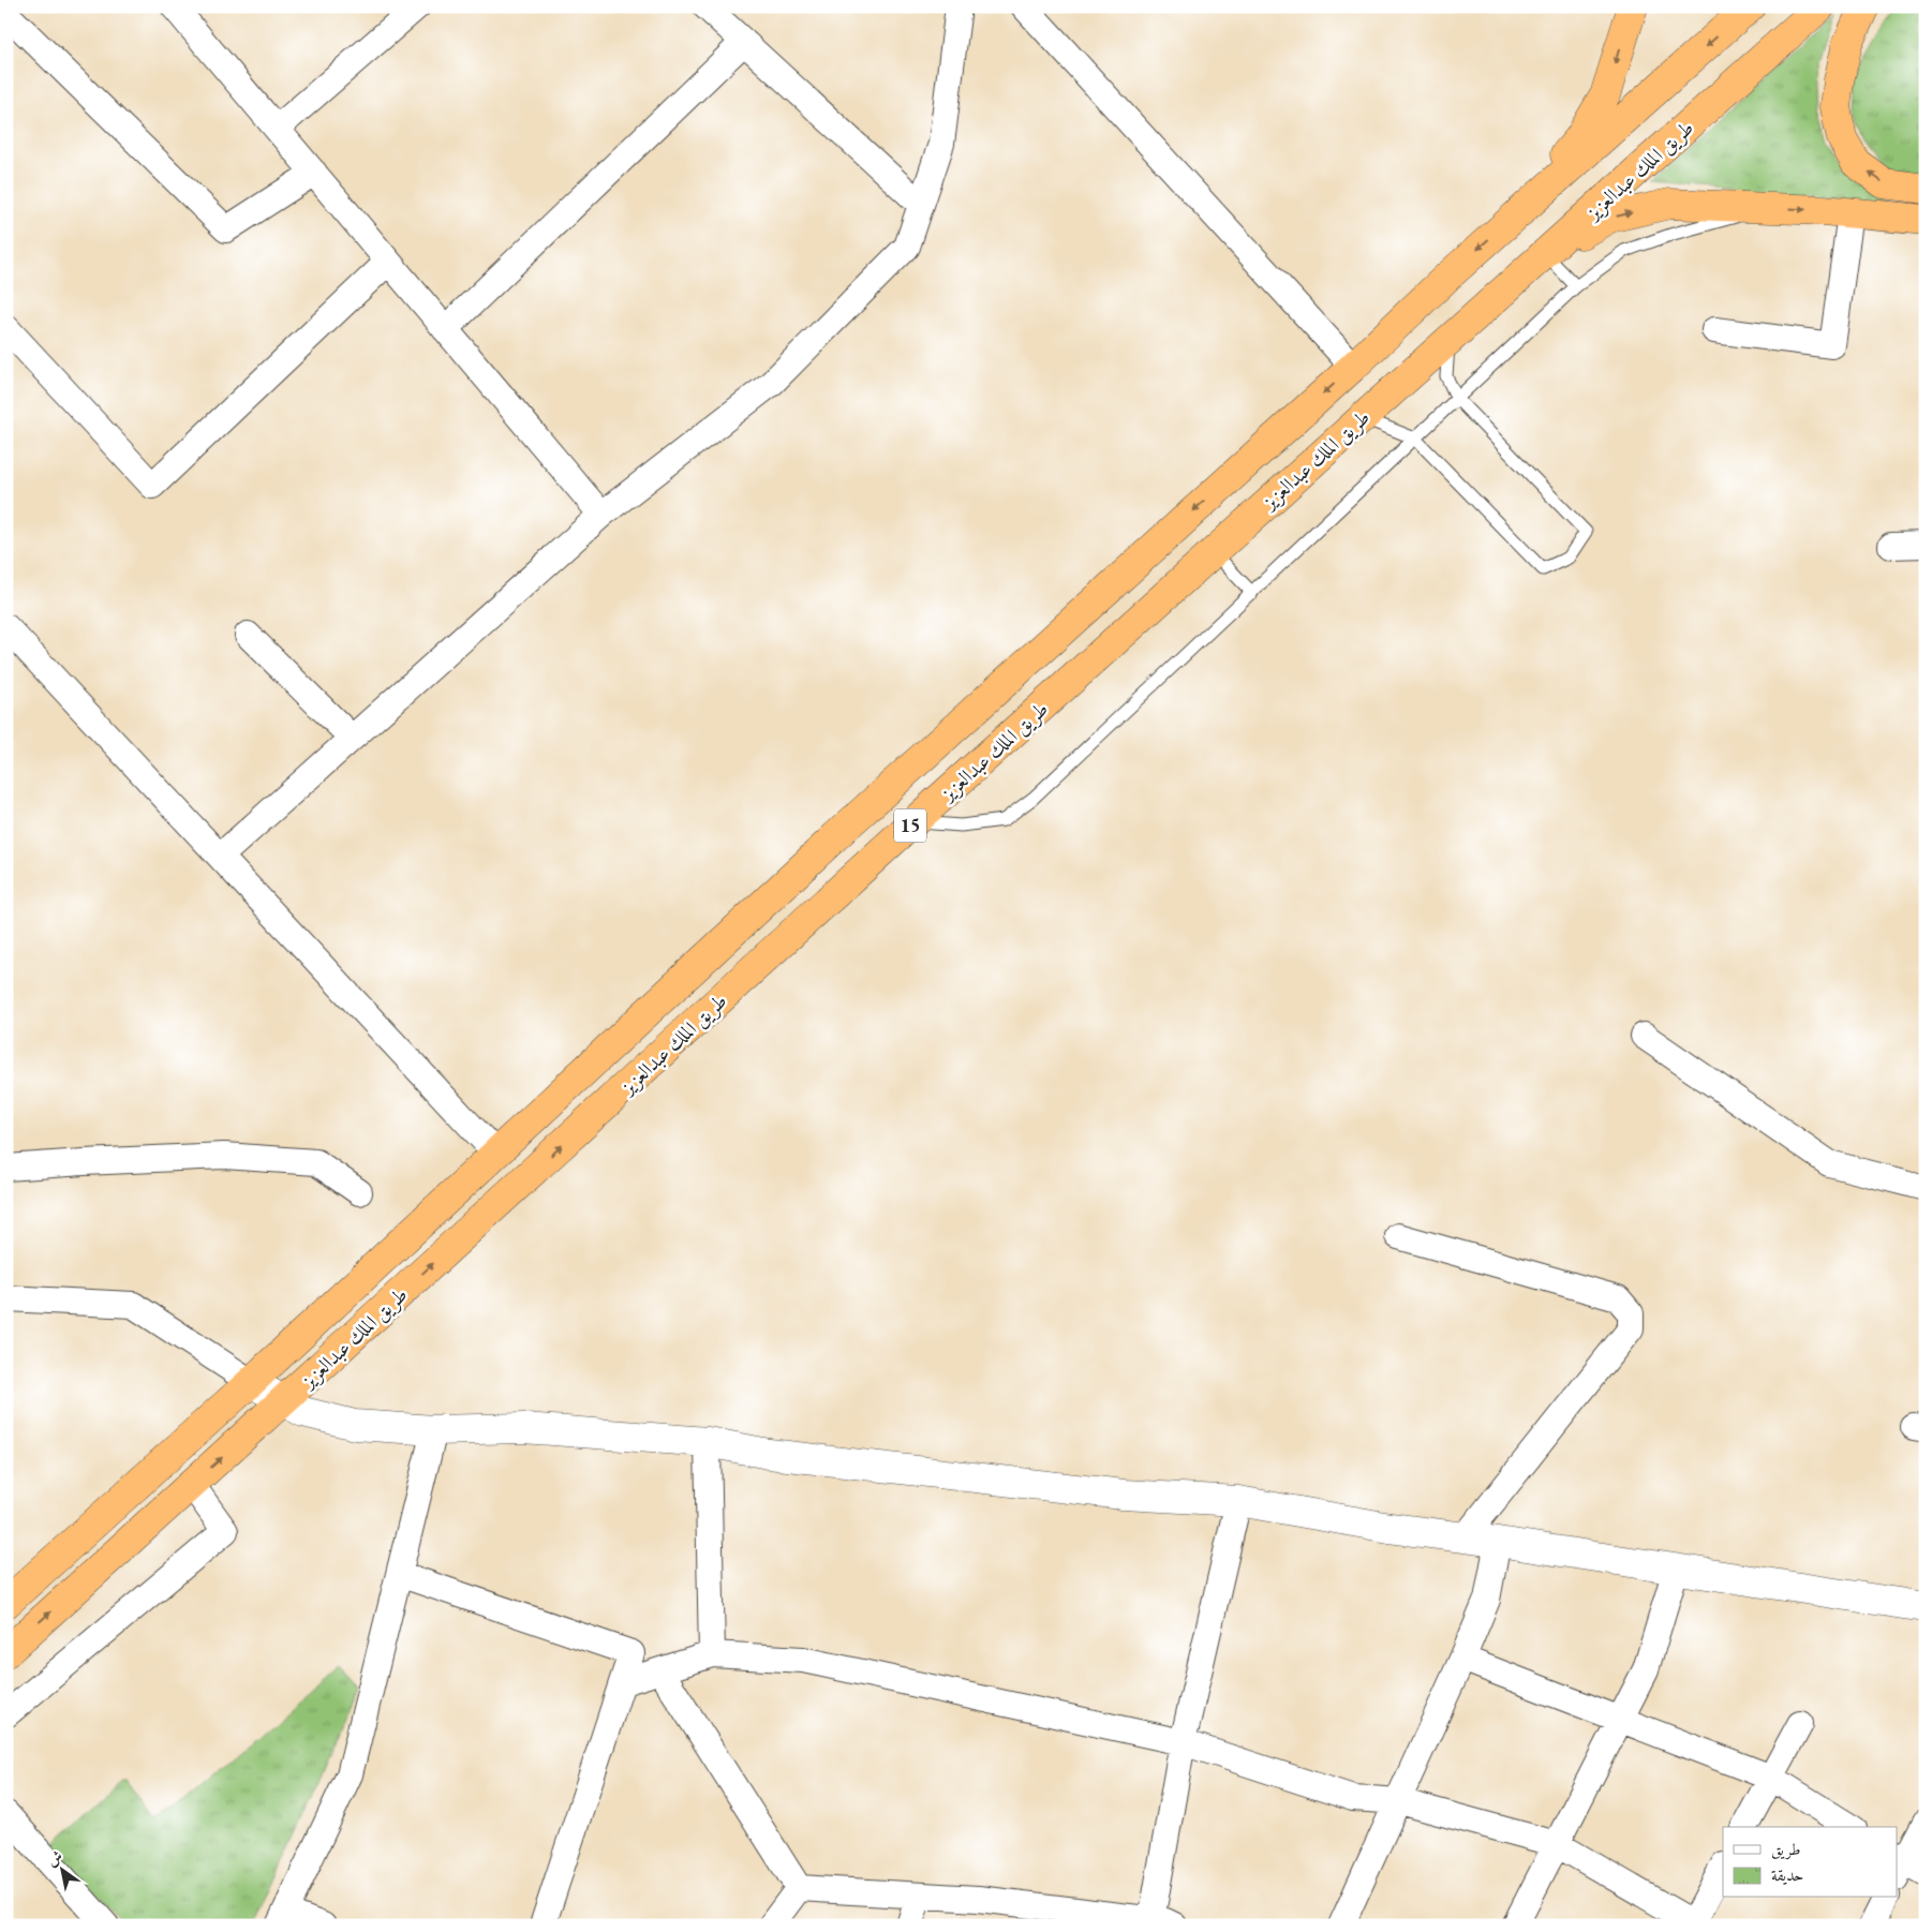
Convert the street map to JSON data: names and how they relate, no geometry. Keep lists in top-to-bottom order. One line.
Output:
{"streets":{"highway":["طريق الملك عبدالعزيز","15"]},"legend":["طريق","حديقة"],"north":"top left"}
